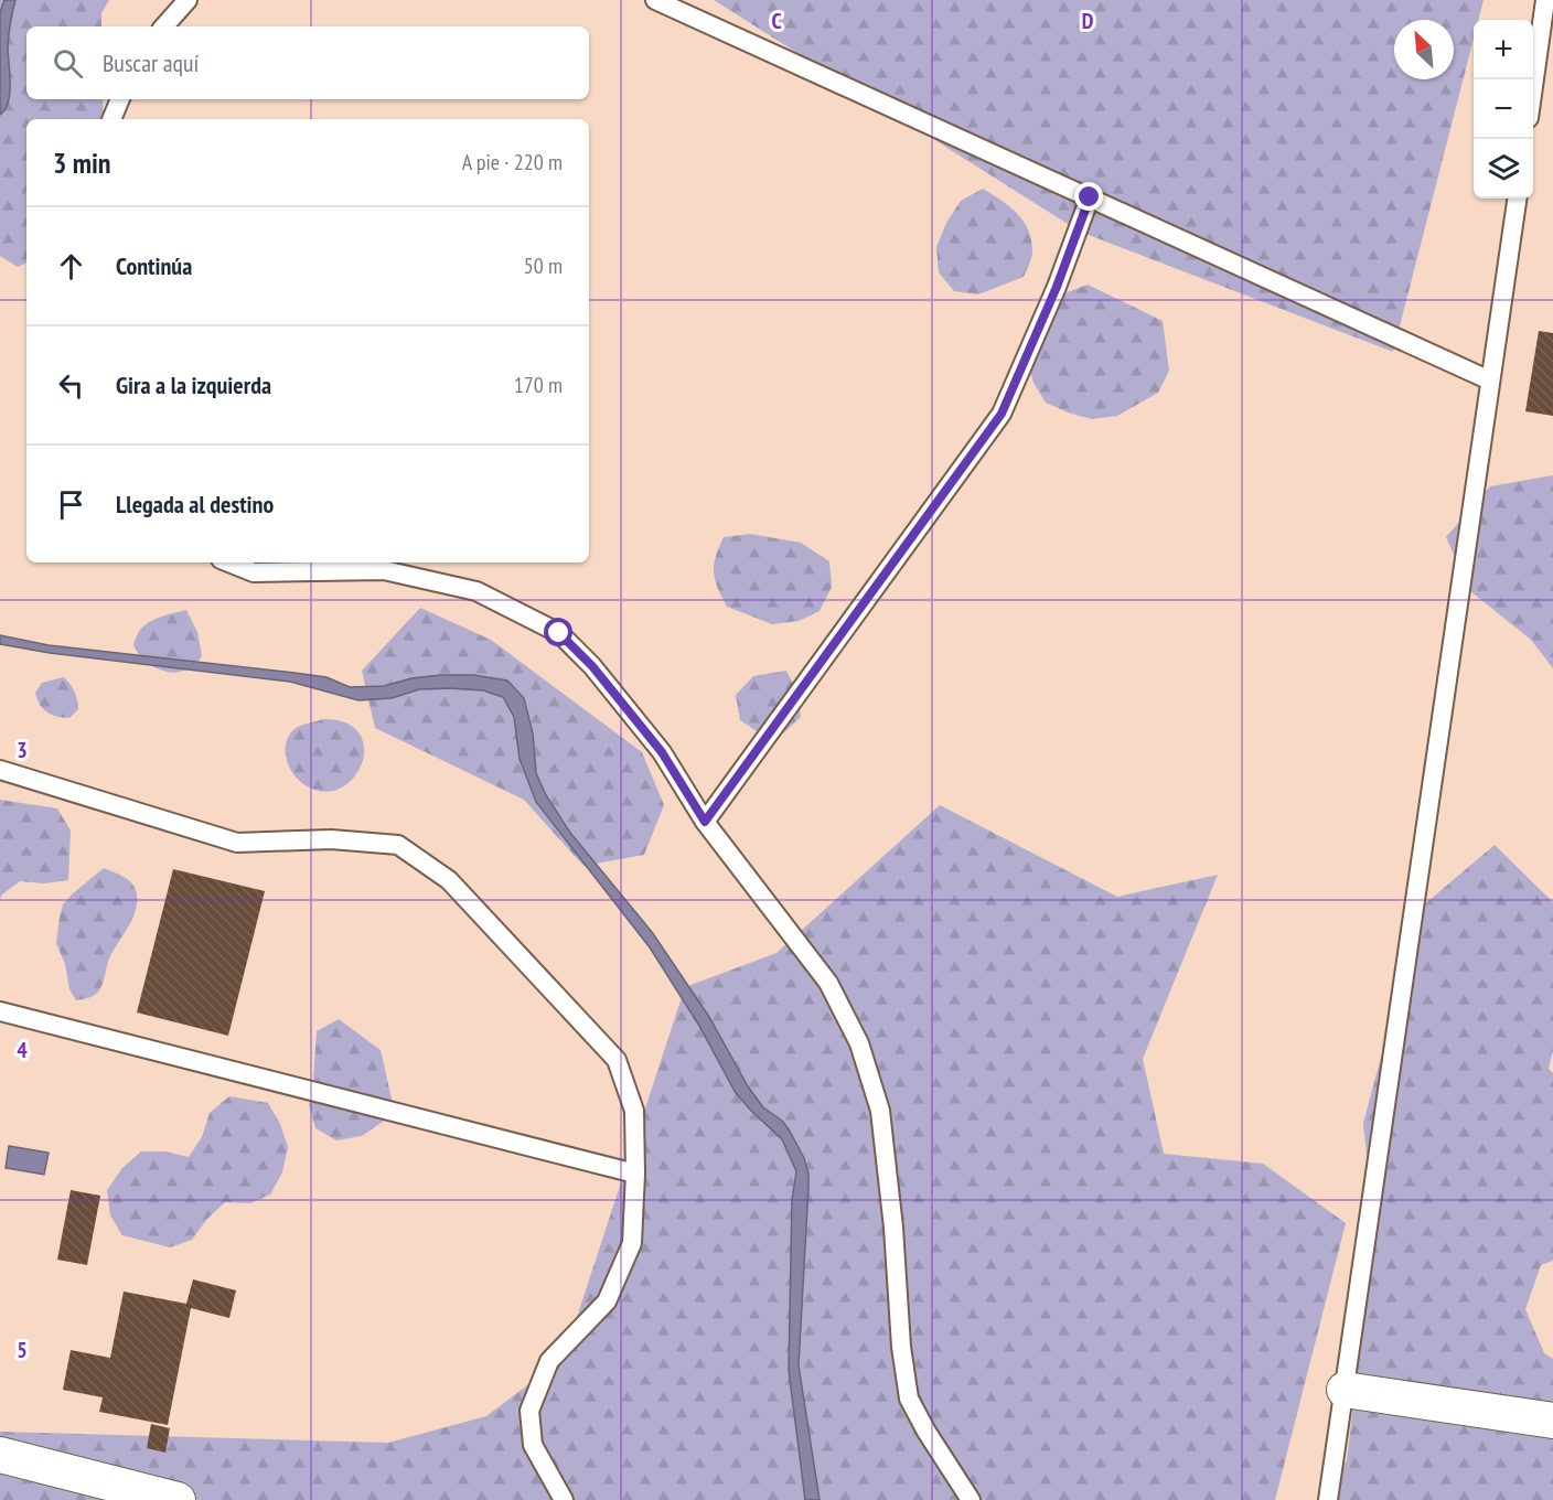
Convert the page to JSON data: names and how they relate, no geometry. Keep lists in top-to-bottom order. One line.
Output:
{"north":"top left","page":{"map_buttons":["+","−"],"search":"Buscar aquí","heading":["3 min","A pie · 220 m"],"list":[["Continúa","50 m"],["Gira a la izquierda","170 m"],"Llegada al destino"]},"grid":{"columns":["C","D"],"rows":["3","4","5"]}}
